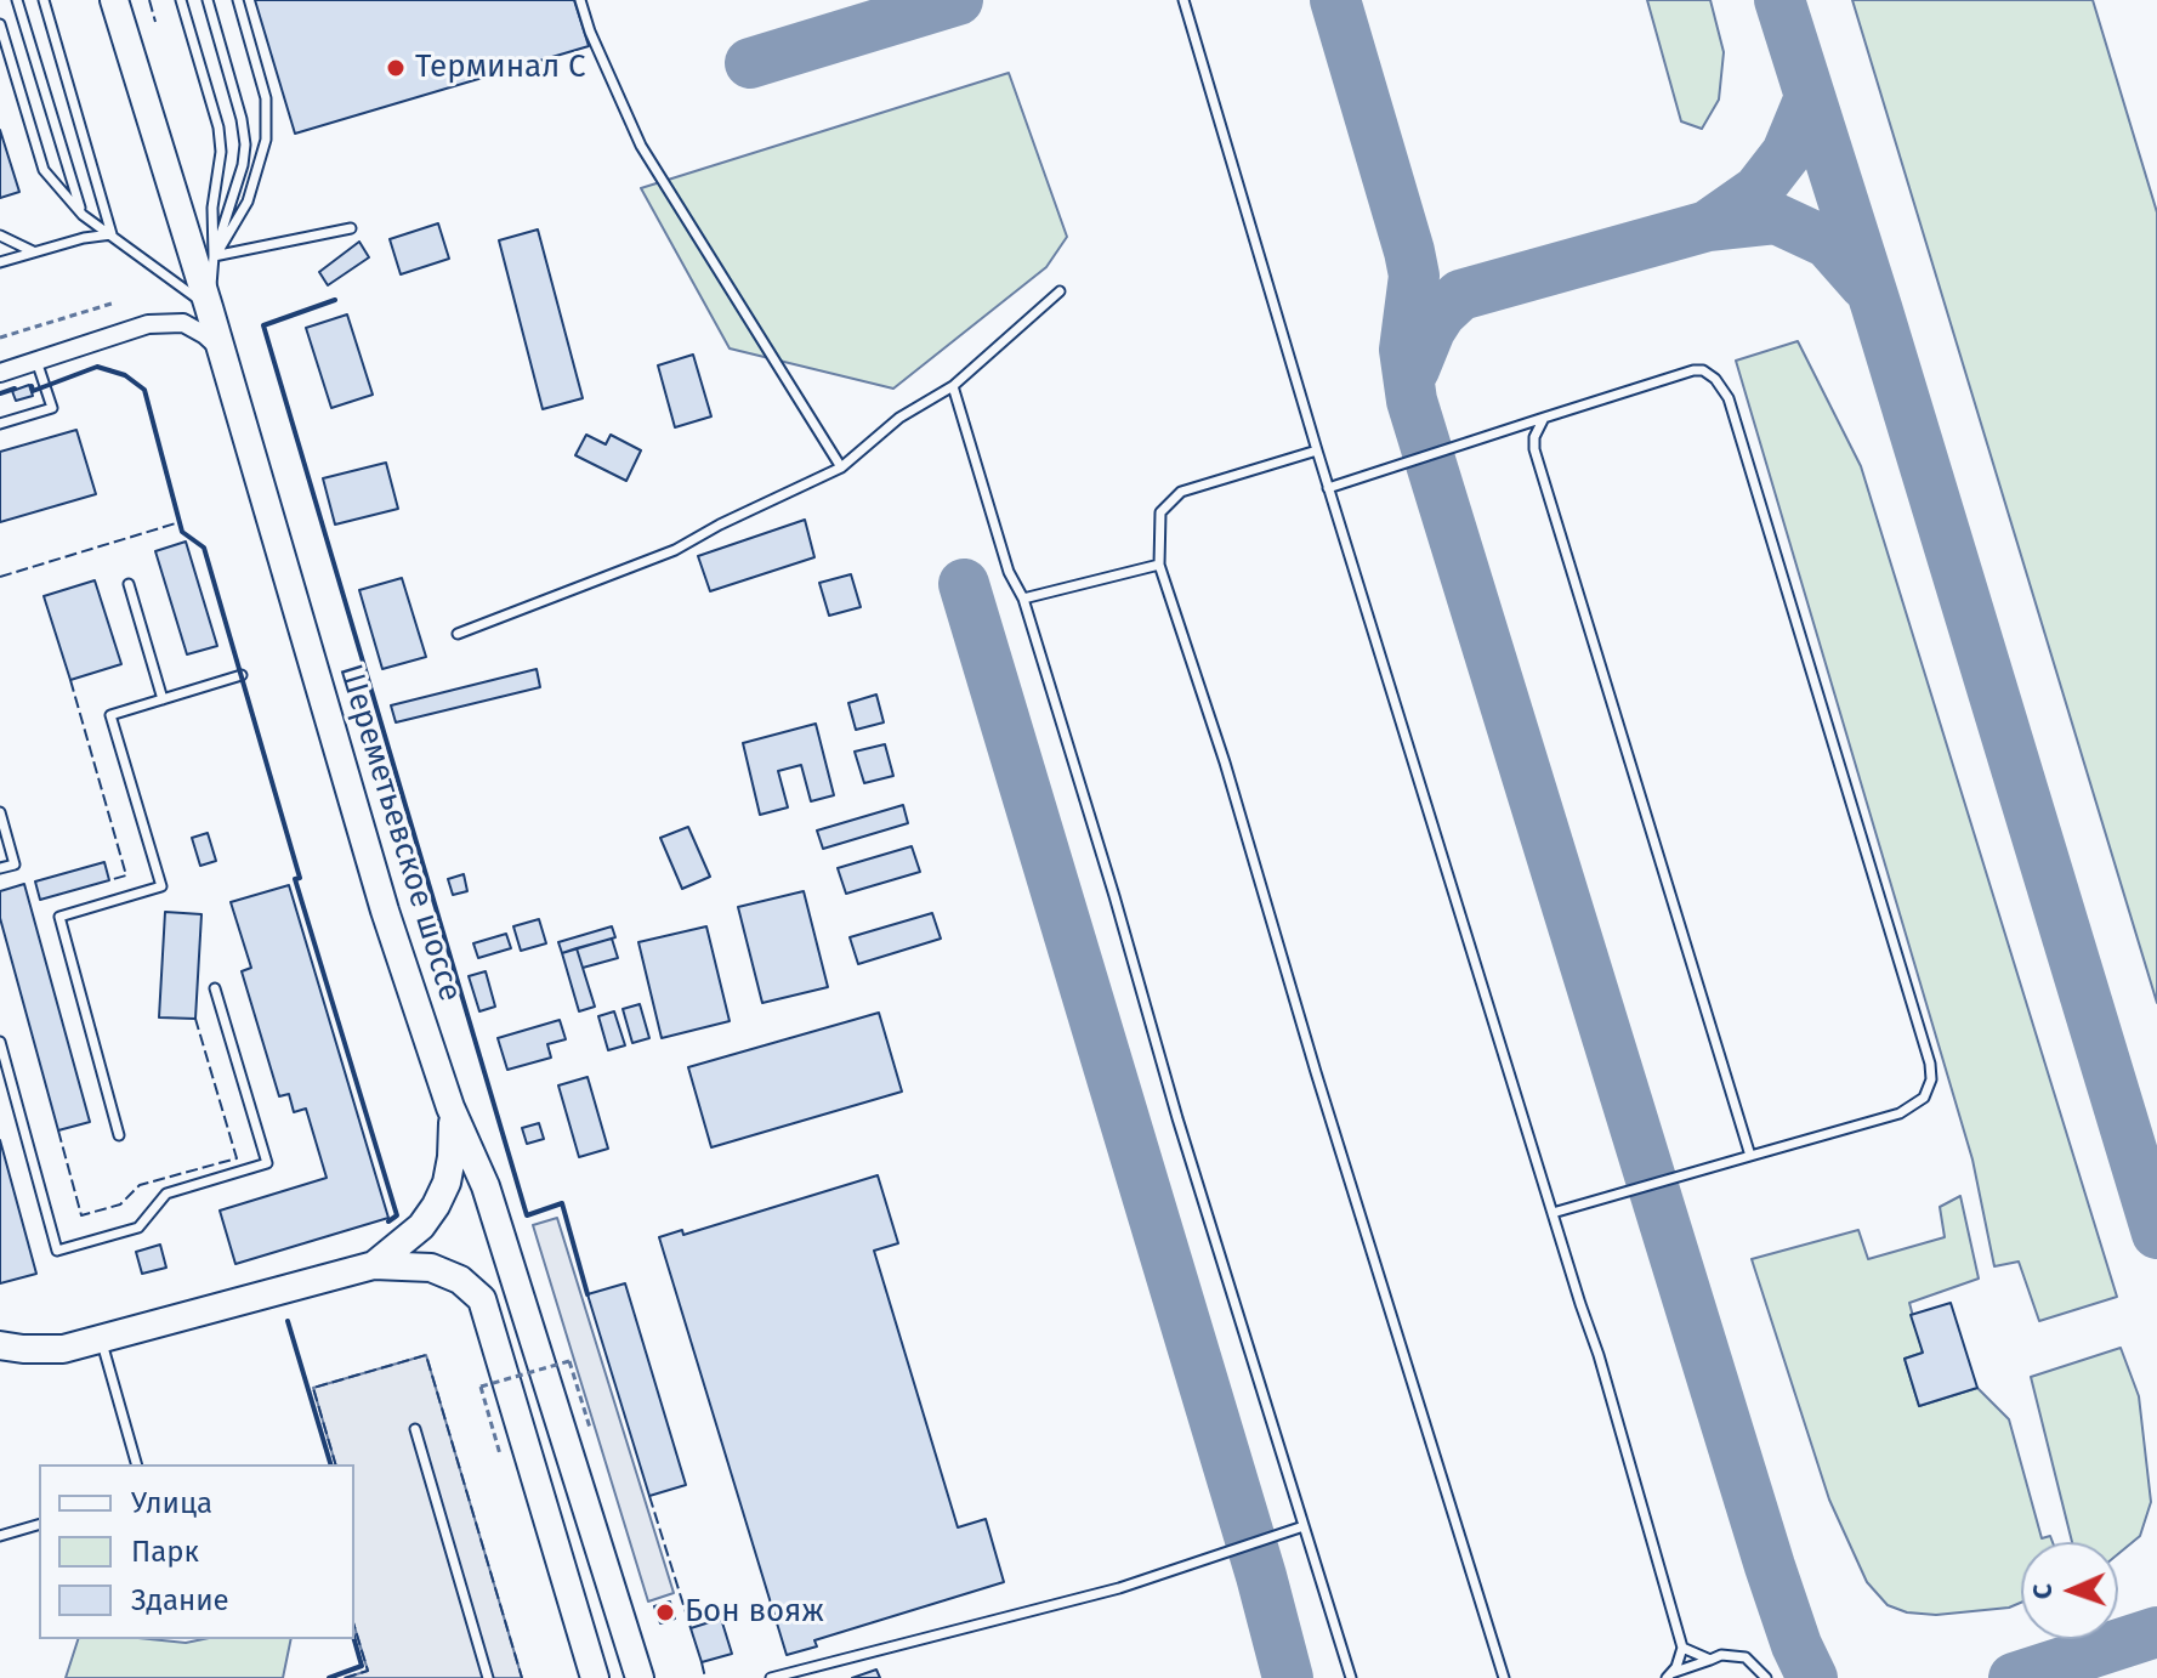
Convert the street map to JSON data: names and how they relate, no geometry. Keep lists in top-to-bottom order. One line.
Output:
{"streets":{"main road":["Шереметьевское шоссе"]},"places":["Терминал C","Бон вояж"],"legend":["Улица","Парк","Здание"],"north":"left"}
